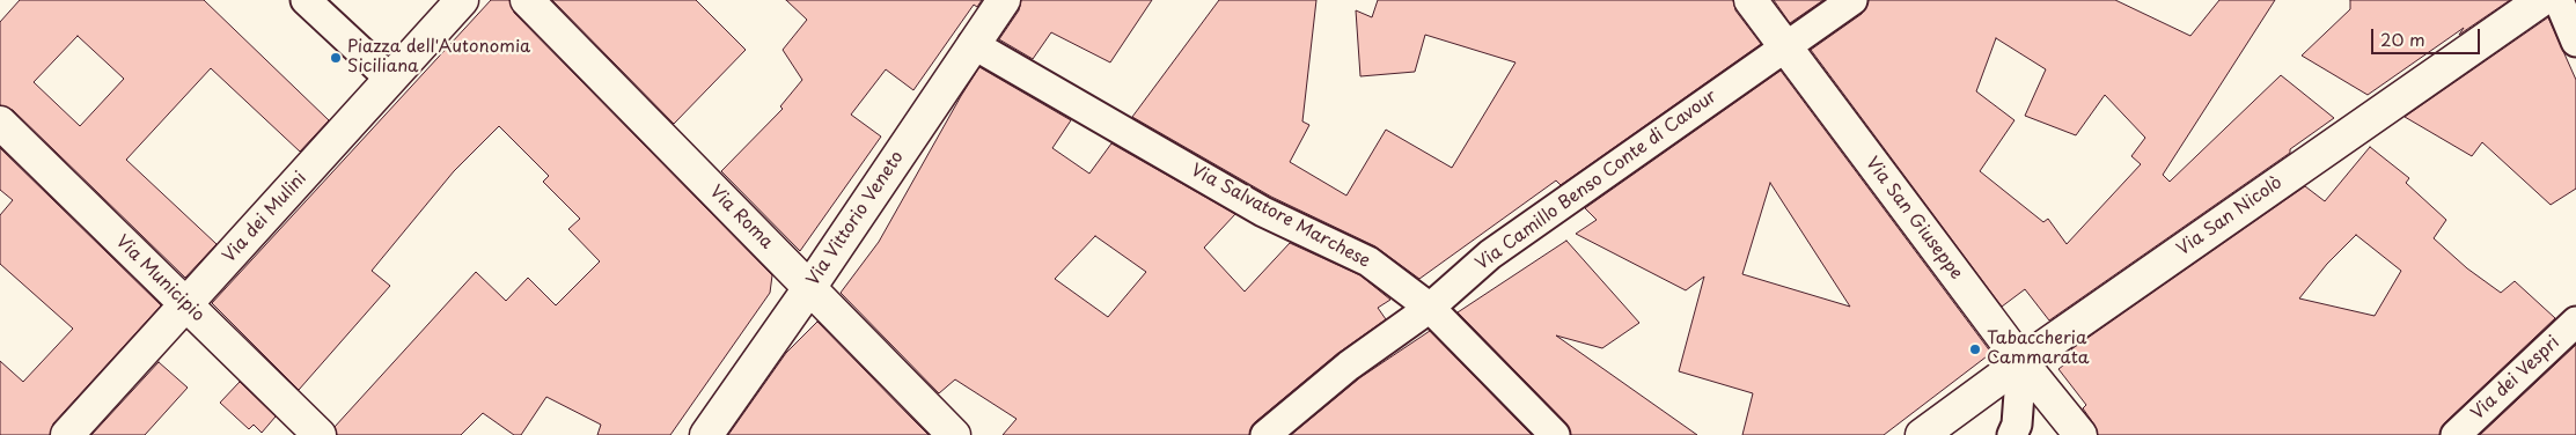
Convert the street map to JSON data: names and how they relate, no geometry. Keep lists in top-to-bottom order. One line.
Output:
{"streets":{"street":["Via Camillo Benso Conte di Cavour","Via Salvatore Marchese","Via San Nicolò","Via dei Mulini","Via Roma","Via Vittorio Veneto","Via San Giuseppe","Via Municipio","Via dei Vespri"]},"crossings":[["Via Camillo Benso Conte di Cavour","Via Salvatore Marchese"],["Via Camillo Benso Conte di Cavour","Via San Giuseppe"],["Via Salvatore Marchese","Via Vittorio Veneto"],["Via San Nicolò","Via San Giuseppe"],["Via dei Mulini","Via Municipio"],["Via Roma","Via Vittorio Veneto"]],"places":["Piazza dell'Autonomia Siciliana","Tabaccheria Cammarata"],"scale_bar":"20 m"}
